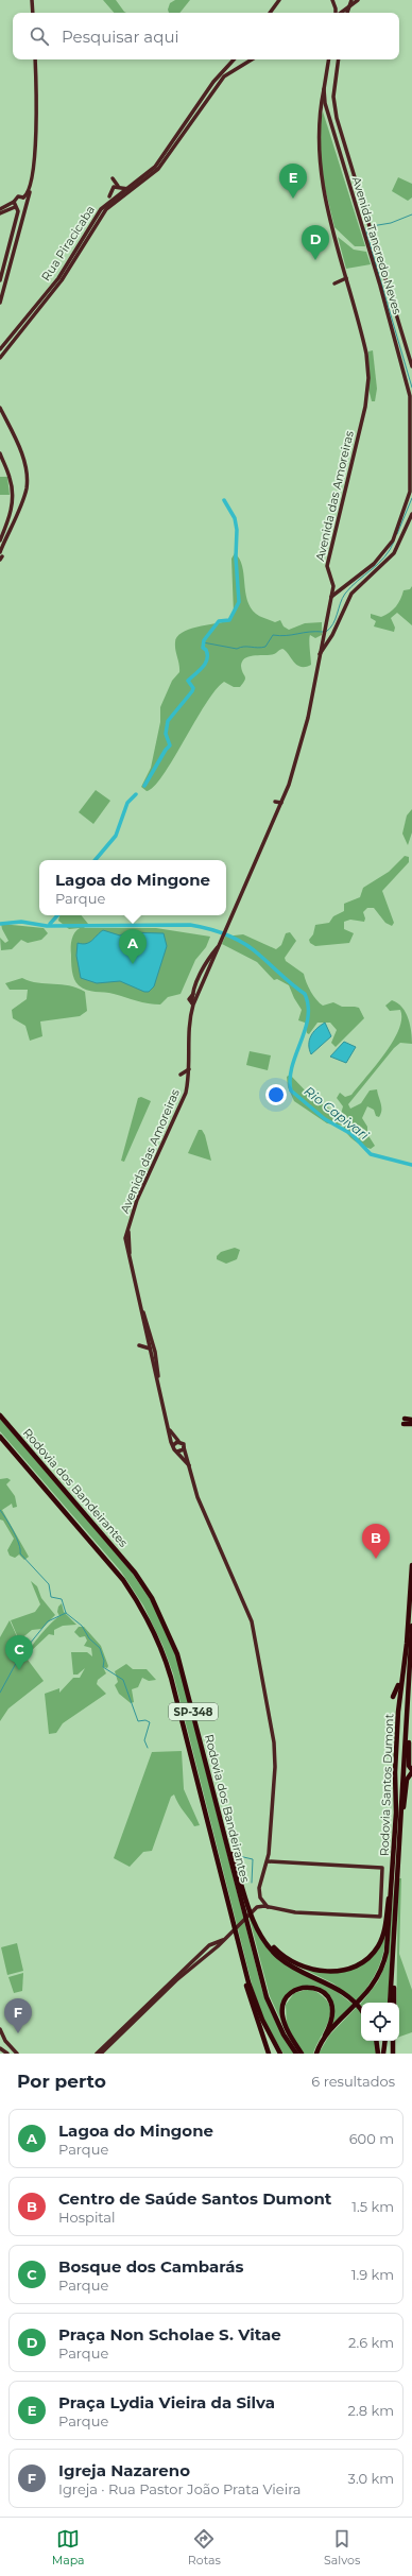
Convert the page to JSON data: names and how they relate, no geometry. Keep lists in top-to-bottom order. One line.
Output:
{"streets":{"highway":["Rodovia dos Bandeirantes","SP-348","Rodovia Santos Dumont"],"main road":["Rua Piracicaba","Avenida Tancredo Neves","Avenida das Amoreiras"]},"crossings":[["Avenida Tancredo Neves","Avenida das Amoreiras"]],"water":["Rio Capivari"],"page":{"search":"Pesquisar aqui","pins":["E","D","A","B","C","F"],"popup":["Lagoa do Mingone","Parque"],"heading":["Por perto","6 resultados"],"list":[{"mark":"A","name":"Lagoa do Mingone","note":"Parque","value":"600 m"},{"mark":"B","name":"Centro de Saúde Santos Dumont","note":"Hospital","value":"1.5 km"},{"mark":"C","name":"Bosque dos Cambarás","note":"Parque","value":"1.9 km"},{"mark":"D","name":"Praça Non Scholae S. Vitae","note":"Parque","value":"2.6 km"},{"mark":"E","name":"Praça Lydia Vieira da Silva","note":"Parque","value":"2.8 km"},{"mark":"F","name":"Igreja Nazareno","note":"Igreja · Rua Pastor João Prata Vieira","value":"3.0 km"}],"nav":["Mapa","Rotas","Salvos"]}}
